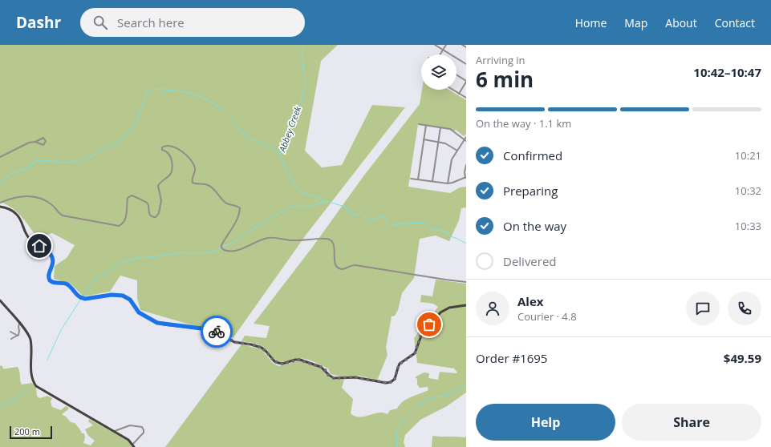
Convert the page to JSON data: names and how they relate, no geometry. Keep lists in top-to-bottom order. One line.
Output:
{"water":["Abbey Creek"],"scale_bar":"200 m","page":{"header":"Dashr","search":"Search here","nav":["Home","Map","About","Contact"],"heading":["6 min","Arriving in","10:42–10:47"],"panel":["Alex","Courier · 4.8","Order #1695","$49.59"],"bar":"On the way · 1.1 km","list":[["Confirmed","10:21"],["Preparing","10:32"],["On the way","10:33"],"Delivered"],"buttons":["Help","Share"],"scale":"200 m"}}
